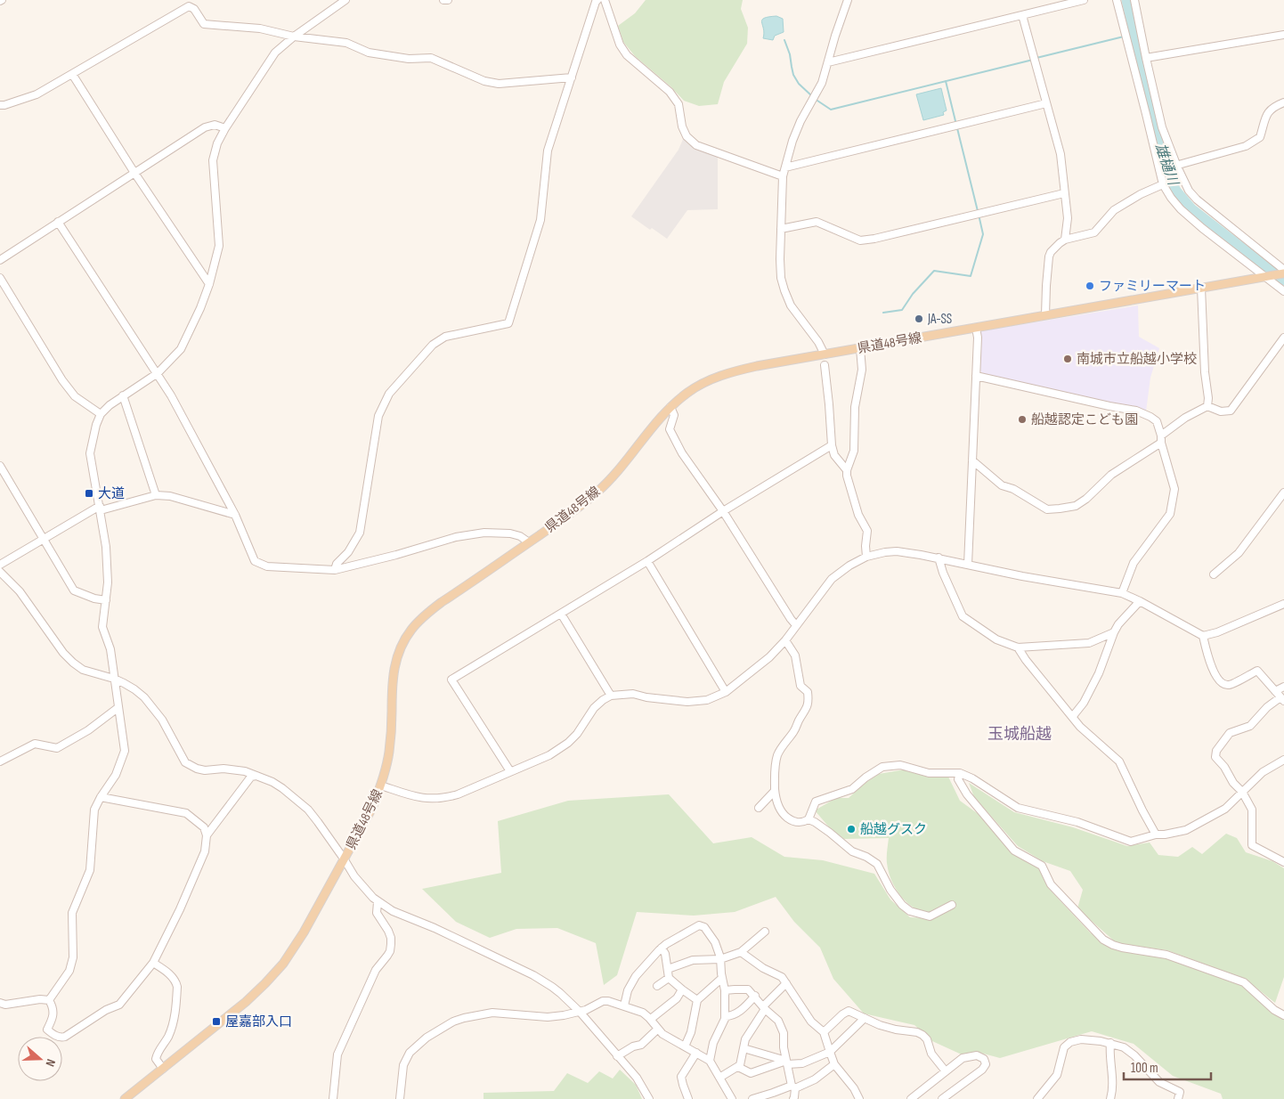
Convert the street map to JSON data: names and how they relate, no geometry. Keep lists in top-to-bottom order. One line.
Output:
{"streets":{"main road":["県道48号線"]},"districts":["玉城船越"],"water":["雄樋川"],"places":{"other":["ファミリーマート","JA-SS","南城市立船越小学校","船越認定こども園","船越グスク"],"transit":["大道","屋嘉部入口"]},"scale_bar":"100 m","north":"right"}
